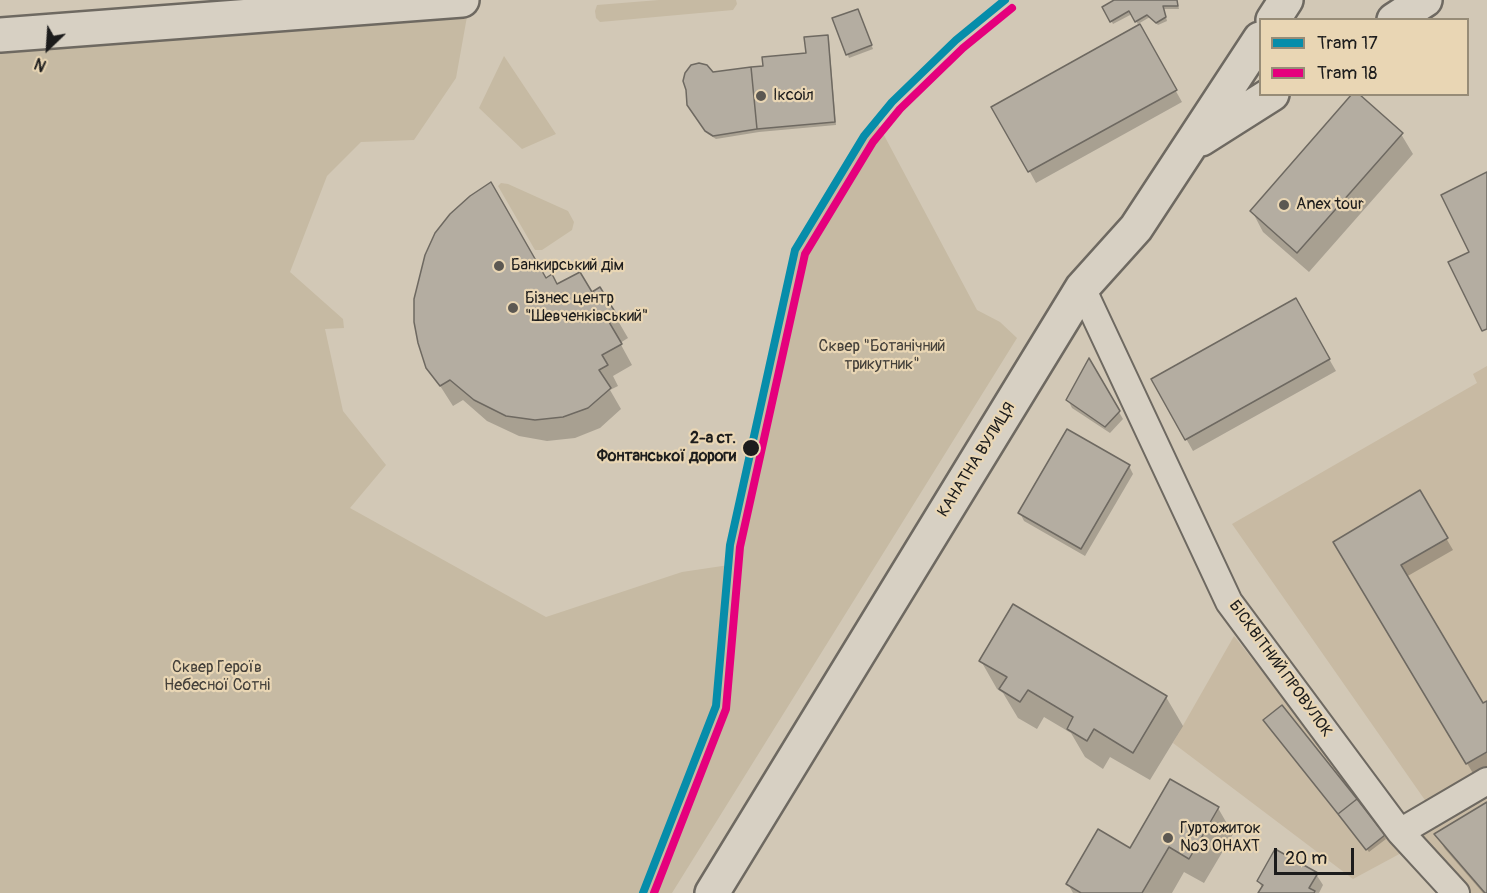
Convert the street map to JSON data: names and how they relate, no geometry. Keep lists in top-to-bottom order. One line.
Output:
{"streets":{"main road":["КАНАТНА ВУЛИЦЯ"],"street":["БІСКВІТНИЙ ПРОВУЛОК"]},"crossings":[["КАНАТНА ВУЛИЦЯ","БІСКВІТНИЙ ПРОВУЛОК"]],"parks":["Сквер \"Ботанічний трикутник\"","Сквер Героїв Небесної Сотні"],"places":["Іксоіл","Anex tour","Банкирський дім","Бізнес центр \"Шевченківський\"","2-а ст. Фонтанської дороги","Гуртожиток №3 ОНАХТ"],"lines":["tram line 17","tram line 18"],"legend":["Tram 17","Tram 18"],"scale_bar":"20 m","north":"bottom left"}
